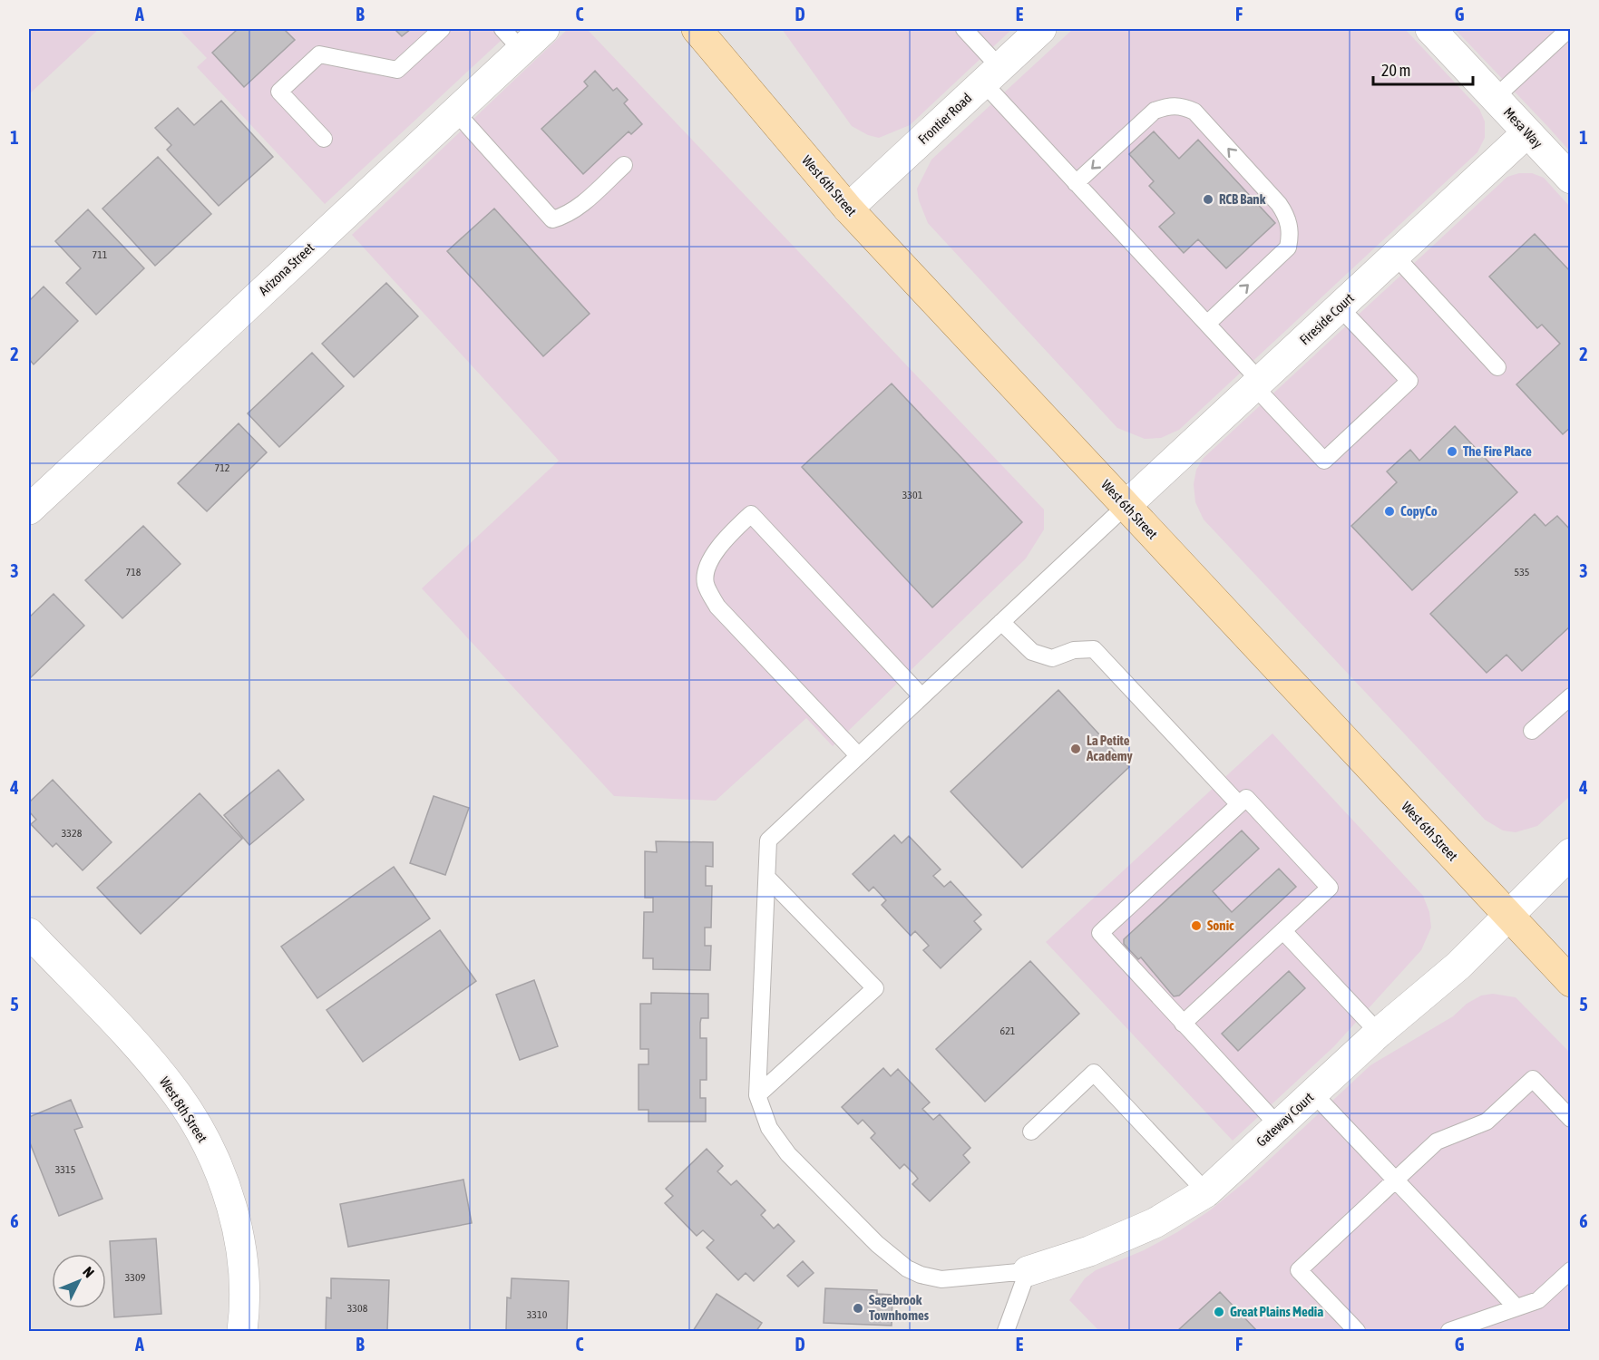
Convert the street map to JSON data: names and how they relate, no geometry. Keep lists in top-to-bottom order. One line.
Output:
{"streets":{"main road":["West 6th Street"],"street":["Frontier Road","Mesa Way","Arizona Street","Fireside Court","West 8th Street","Gateway Court"]},"crossings":[["Frontier Road","West 6th Street"],["Mesa Way","Fireside Court"],["West 6th Street","Fireside Court"],["West 6th Street","Gateway Court"]],"places":["RCB Bank","The Fire Place","CopyCo","La Petite Academy","Sonic","Sagebrook Townhomes","Great Plains Media"],"house_numbers":["711","712","3301","718","535","3328","621","3315","3309","3308","3310"],"scale_bar":"20 m","north":"top right","grid":{"columns":["A","B","C","D","E","F","G"],"rows":["1","2","3","4","5","6"]}}
